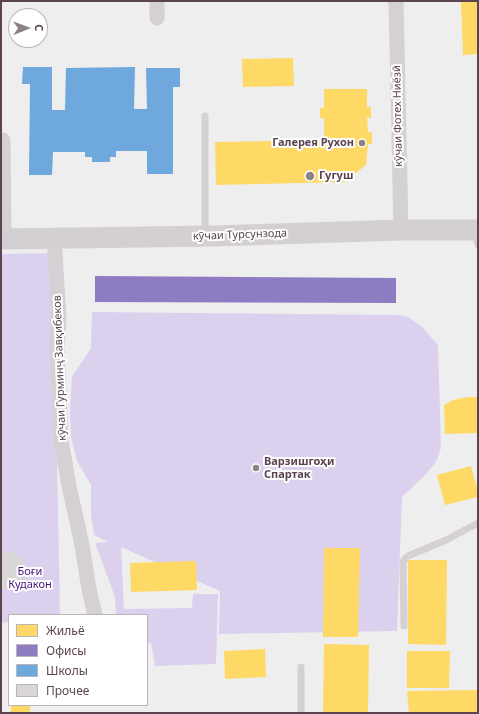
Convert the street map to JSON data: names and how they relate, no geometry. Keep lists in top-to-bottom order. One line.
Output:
{"streets":{"main road":["кӯчаи Турсунзода"],"street":["кӯчаи Фотех Ниёзӣ","кӯчаи Гурминҷ Завқибеков"]},"crossings":[["кӯчаи Фотех Ниёзӣ","кӯчаи Турсунзода"],["кӯчаи Турсунзода","кӯчаи Гурминҷ Завқибеков"]],"parks":["Боғи Кудакон"],"places":["Галерея Рухон","Гугуш","Варзишгоҳи Спартак"],"legend":["Жильё","Офисы","Школы","Прочее"],"north":"right"}
